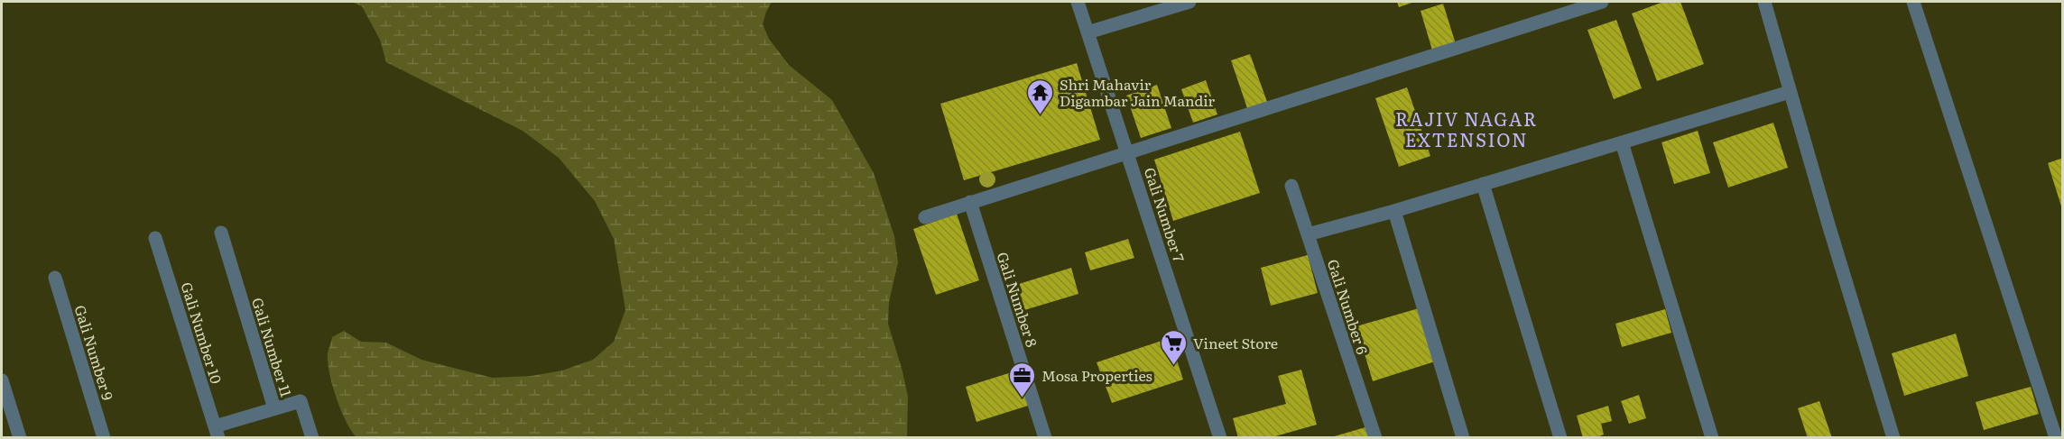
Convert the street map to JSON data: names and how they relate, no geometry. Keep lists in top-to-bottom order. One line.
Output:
{"streets":{"street":["Gali Number 7","Gali Number 8","Gali Number 6","Gali Number 10","Gali Number 11","Gali Number 9"]},"districts":["RAJIV NAGAR EXTENSION"],"places":{"temple":["Shri Mahavir Digambar Jain Mandir"],"supermarket":["Vineet Store"],"office":["Mosa Properties"]}}
